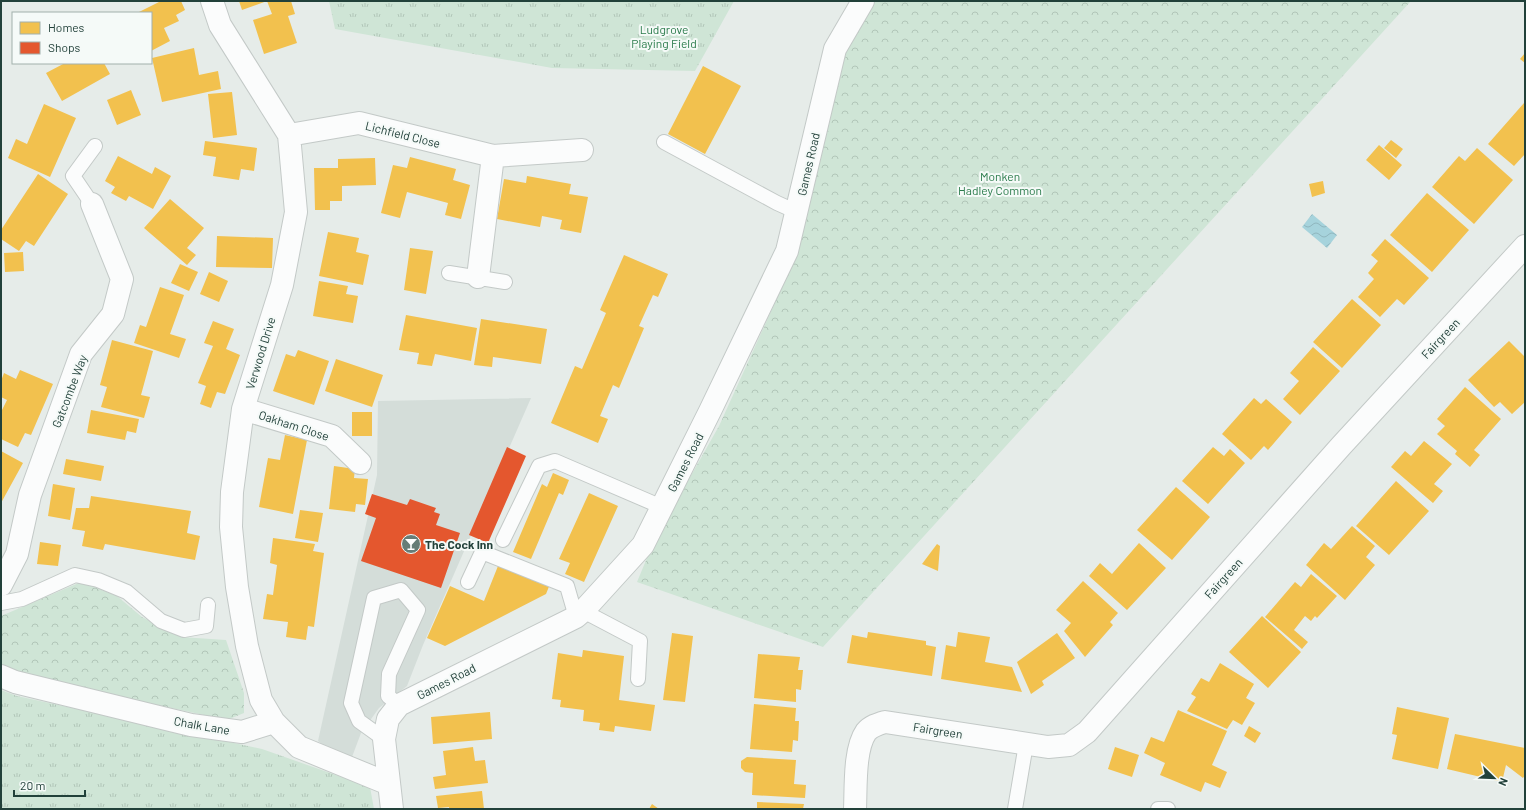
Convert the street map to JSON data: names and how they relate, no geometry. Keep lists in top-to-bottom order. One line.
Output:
{"streets":{"street":["Lichfield Close","Games Road","Fairgreen","Verwood Drive","Gatcombe Way","Oakham Close","Chalk Lane"]},"crossings":[["Lichfield Close","Verwood Drive"],["Verwood Drive","Oakham Close"],["Verwood Drive","Chalk Lane"]],"parks":["Ludgrove Playing Field","Monken Hadley Common"],"places":{"bar":["The Cock Inn"]},"legend":["Homes","Shops"],"scale_bar":"20 m","north":"bottom right"}
